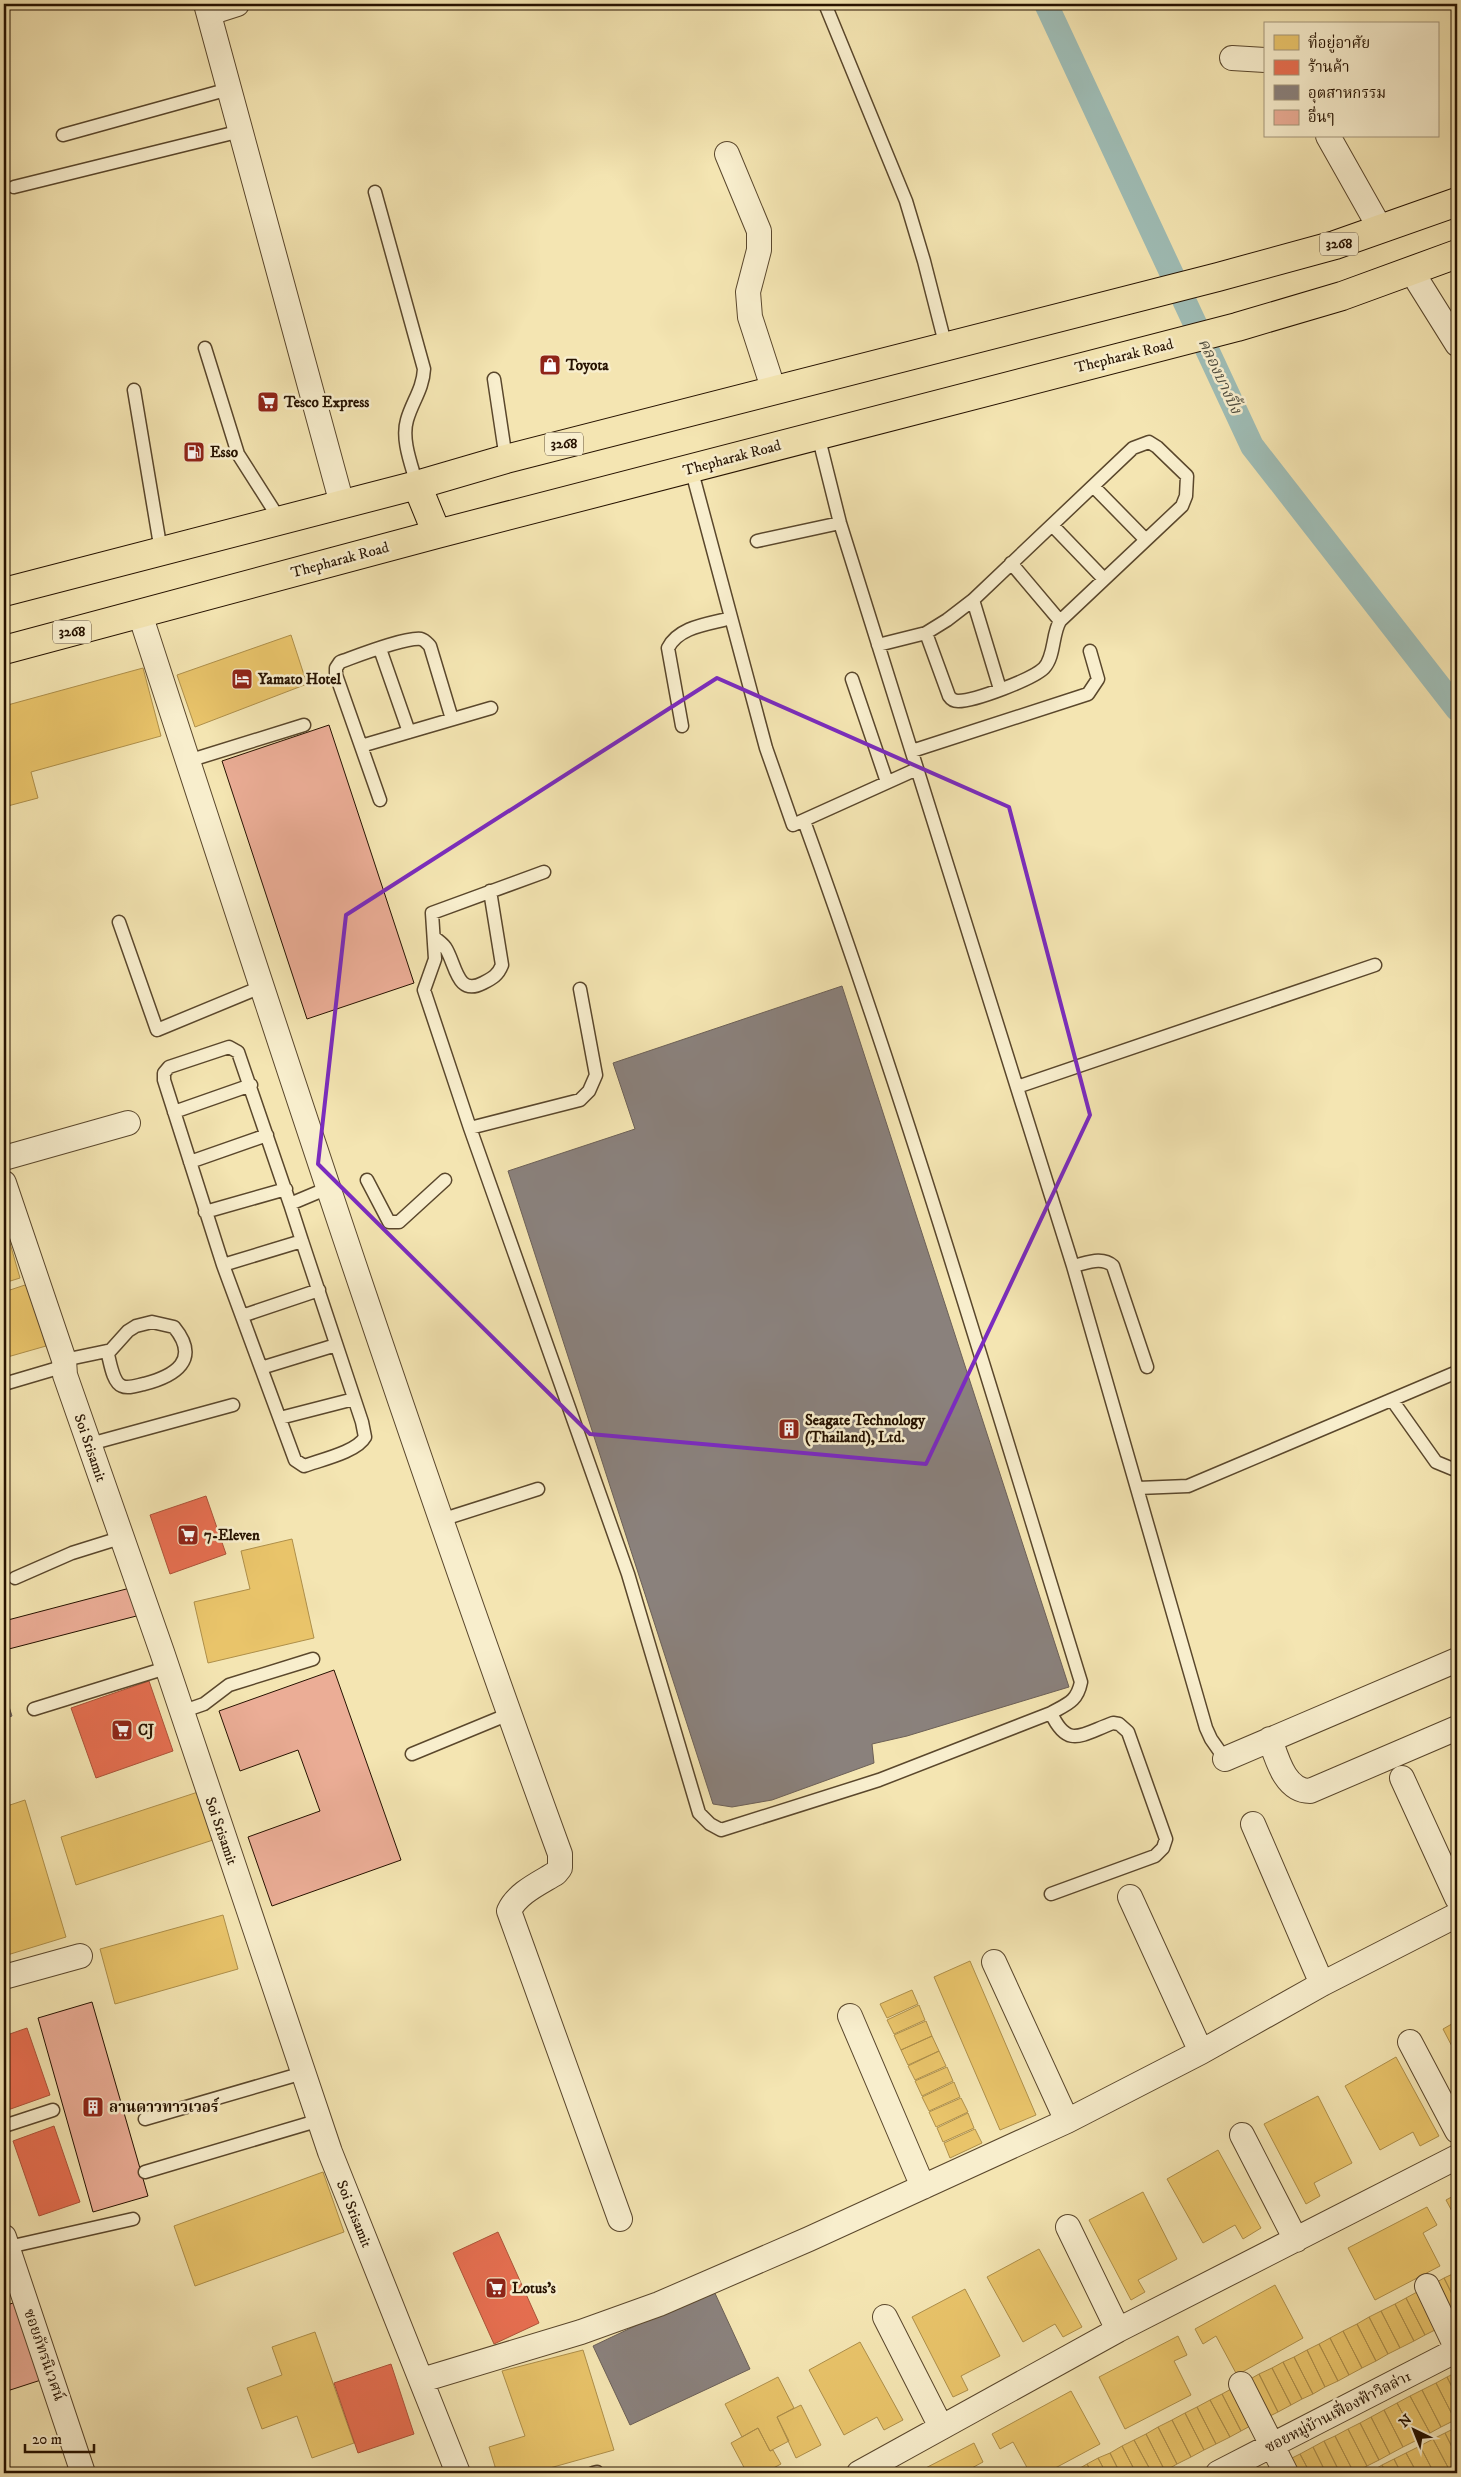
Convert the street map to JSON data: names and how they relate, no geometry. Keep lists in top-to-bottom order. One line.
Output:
{"streets":{"main road":["3268","Thepharak Road"],"street":["Soi Srisamit","ซอยภัทรนิเวศน์","ซอยหมู่บ้านเฟื่องฟ้าวิลล่า1"]},"water":["คลองบางปิ้ง"],"places":{"shop":["Toyota"],"supermarket":["Tesco Express","7-Eleven","CJ","Lotus's"],"fuel station":["Esso"],"hotel":["Yamato Hotel"],"building":["Seagate Technology (Thailand), Ltd.","ลานดาวทาวเวอร์"]},"legend":["ที่อยู่อาศัย","ร้านค้า","อุตสาหกรรม","อื่นๆ"],"scale_bar":"20 m","north":"top left"}
